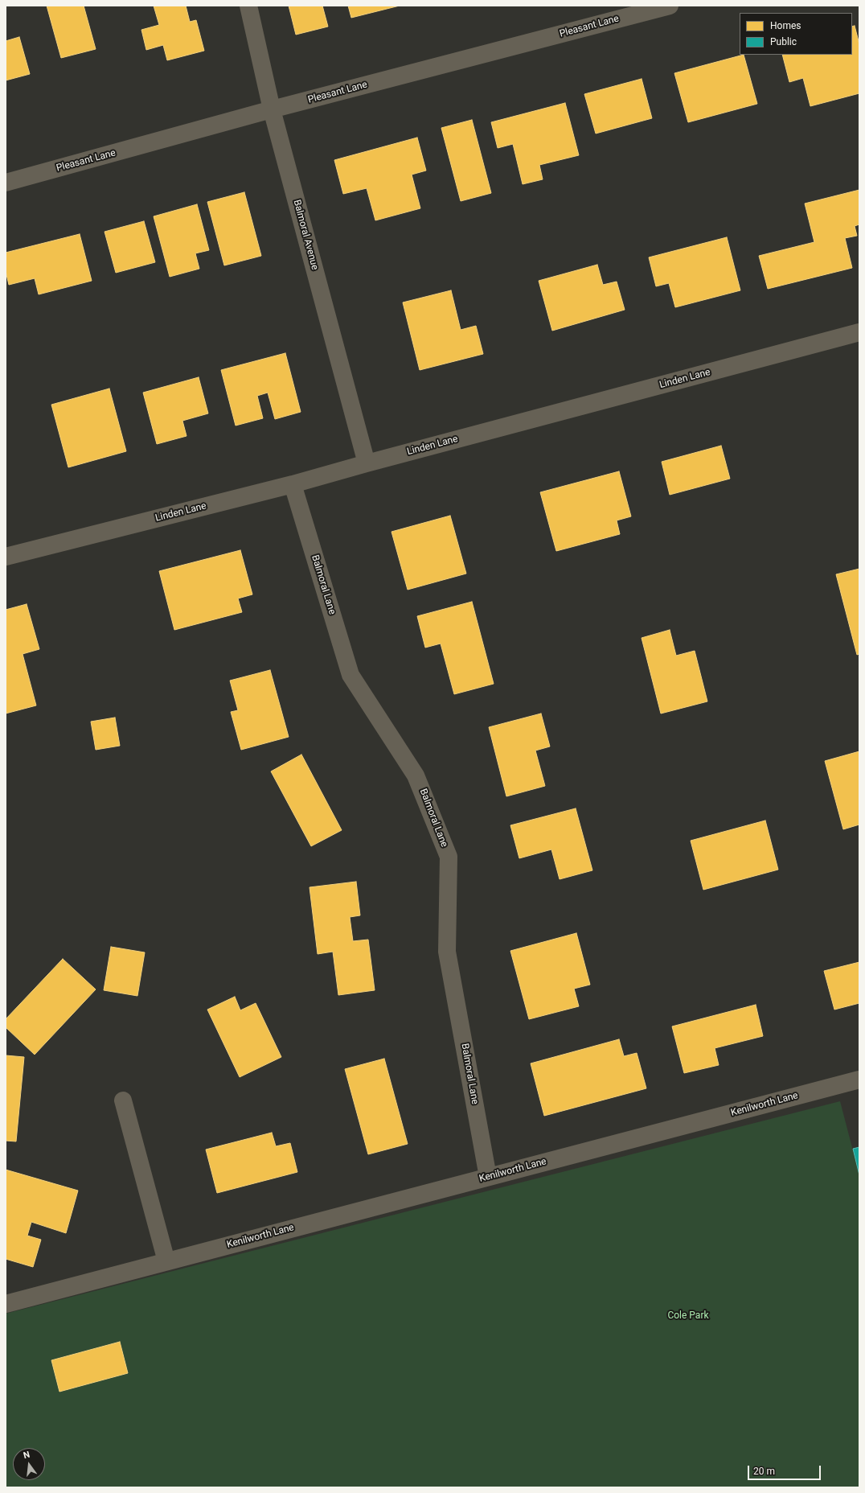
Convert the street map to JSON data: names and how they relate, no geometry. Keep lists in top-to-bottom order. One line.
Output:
{"streets":{"street":["Pleasant Lane","Balmoral Avenue","Linden Lane","Balmoral Lane","Kenilworth Lane"]},"crossings":[["Pleasant Lane","Balmoral Avenue"],["Balmoral Avenue","Linden Lane"],["Linden Lane","Balmoral Lane"],["Balmoral Lane","Kenilworth Lane"]],"parks":["Cole Park"],"legend":["Homes","Public"],"scale_bar":"20 m","north":"top"}
